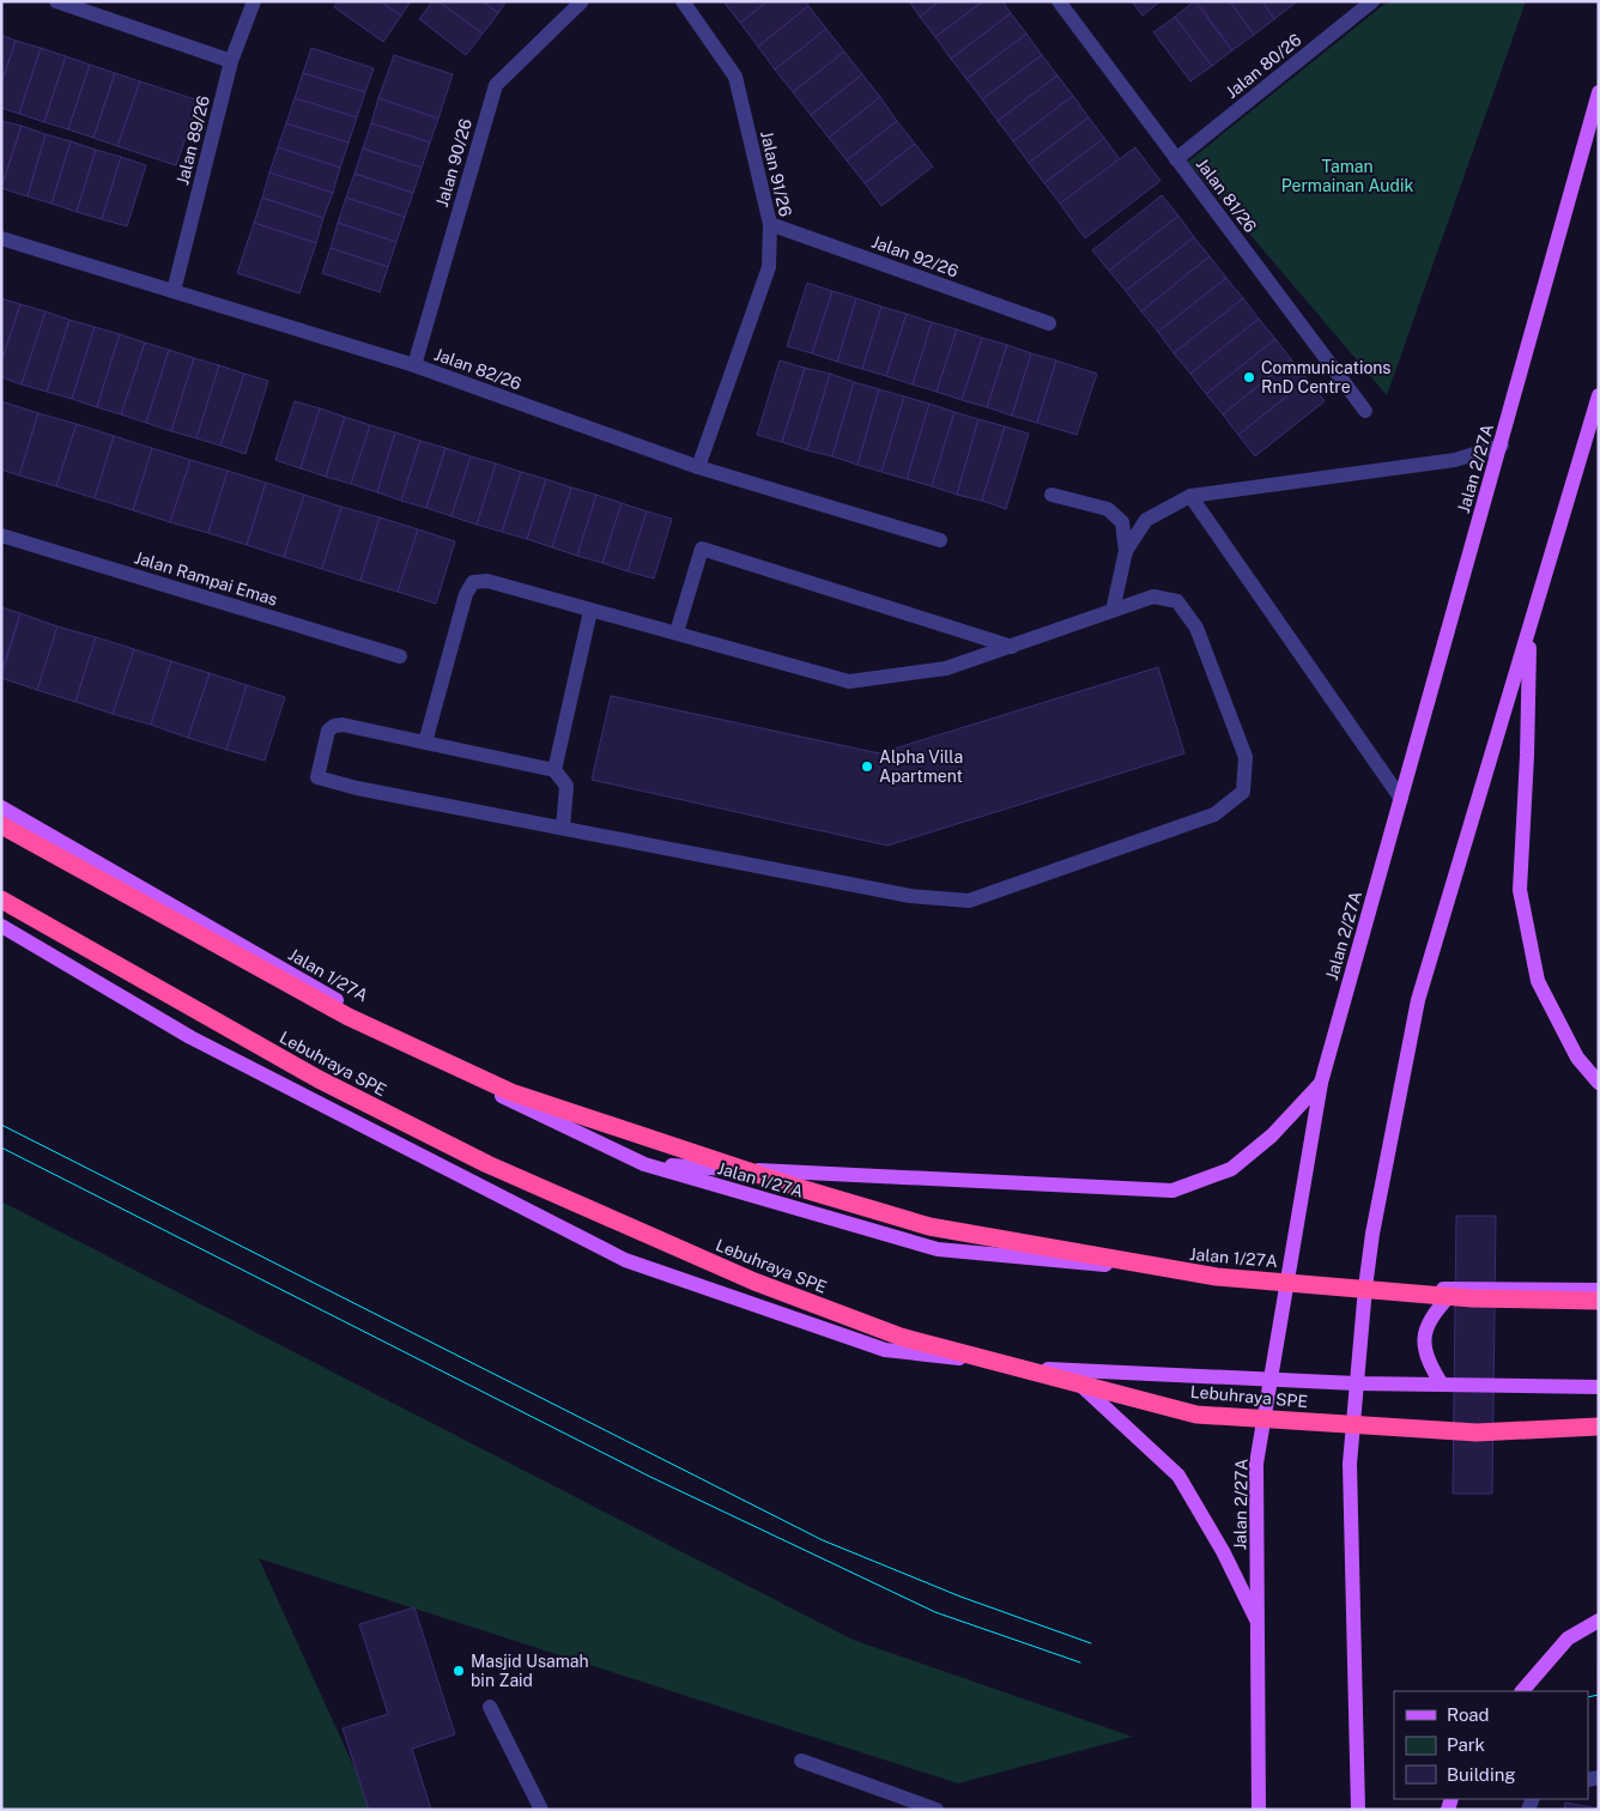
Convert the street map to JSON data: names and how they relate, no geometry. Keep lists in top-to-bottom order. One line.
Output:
{"streets":{"highway":["Lebuhraya SPE"],"main road":["Jalan 2/27A","Jalan 1/27A"],"street":["Jalan 80/26","Jalan 89/26","Jalan 90/26","Jalan 91/26","Jalan 81/26","Jalan 92/26","Jalan 82/26","Jalan Rampai Emas"]},"crossings":[["Jalan 80/26","Jalan 81/26"],["Jalan 89/26","Jalan 82/26"],["Jalan 90/26","Jalan 82/26"],["Jalan 91/26","Jalan 92/26"],["Jalan 91/26","Jalan 82/26"],["Jalan 2/27A","Jalan 1/27A"]],"parks":["Taman Permainan Audik"],"places":["Communications RnD Centre","Alpha Villa Apartment","Masjid Usamah bin Zaid"],"legend":["Road","Park","Building"]}
